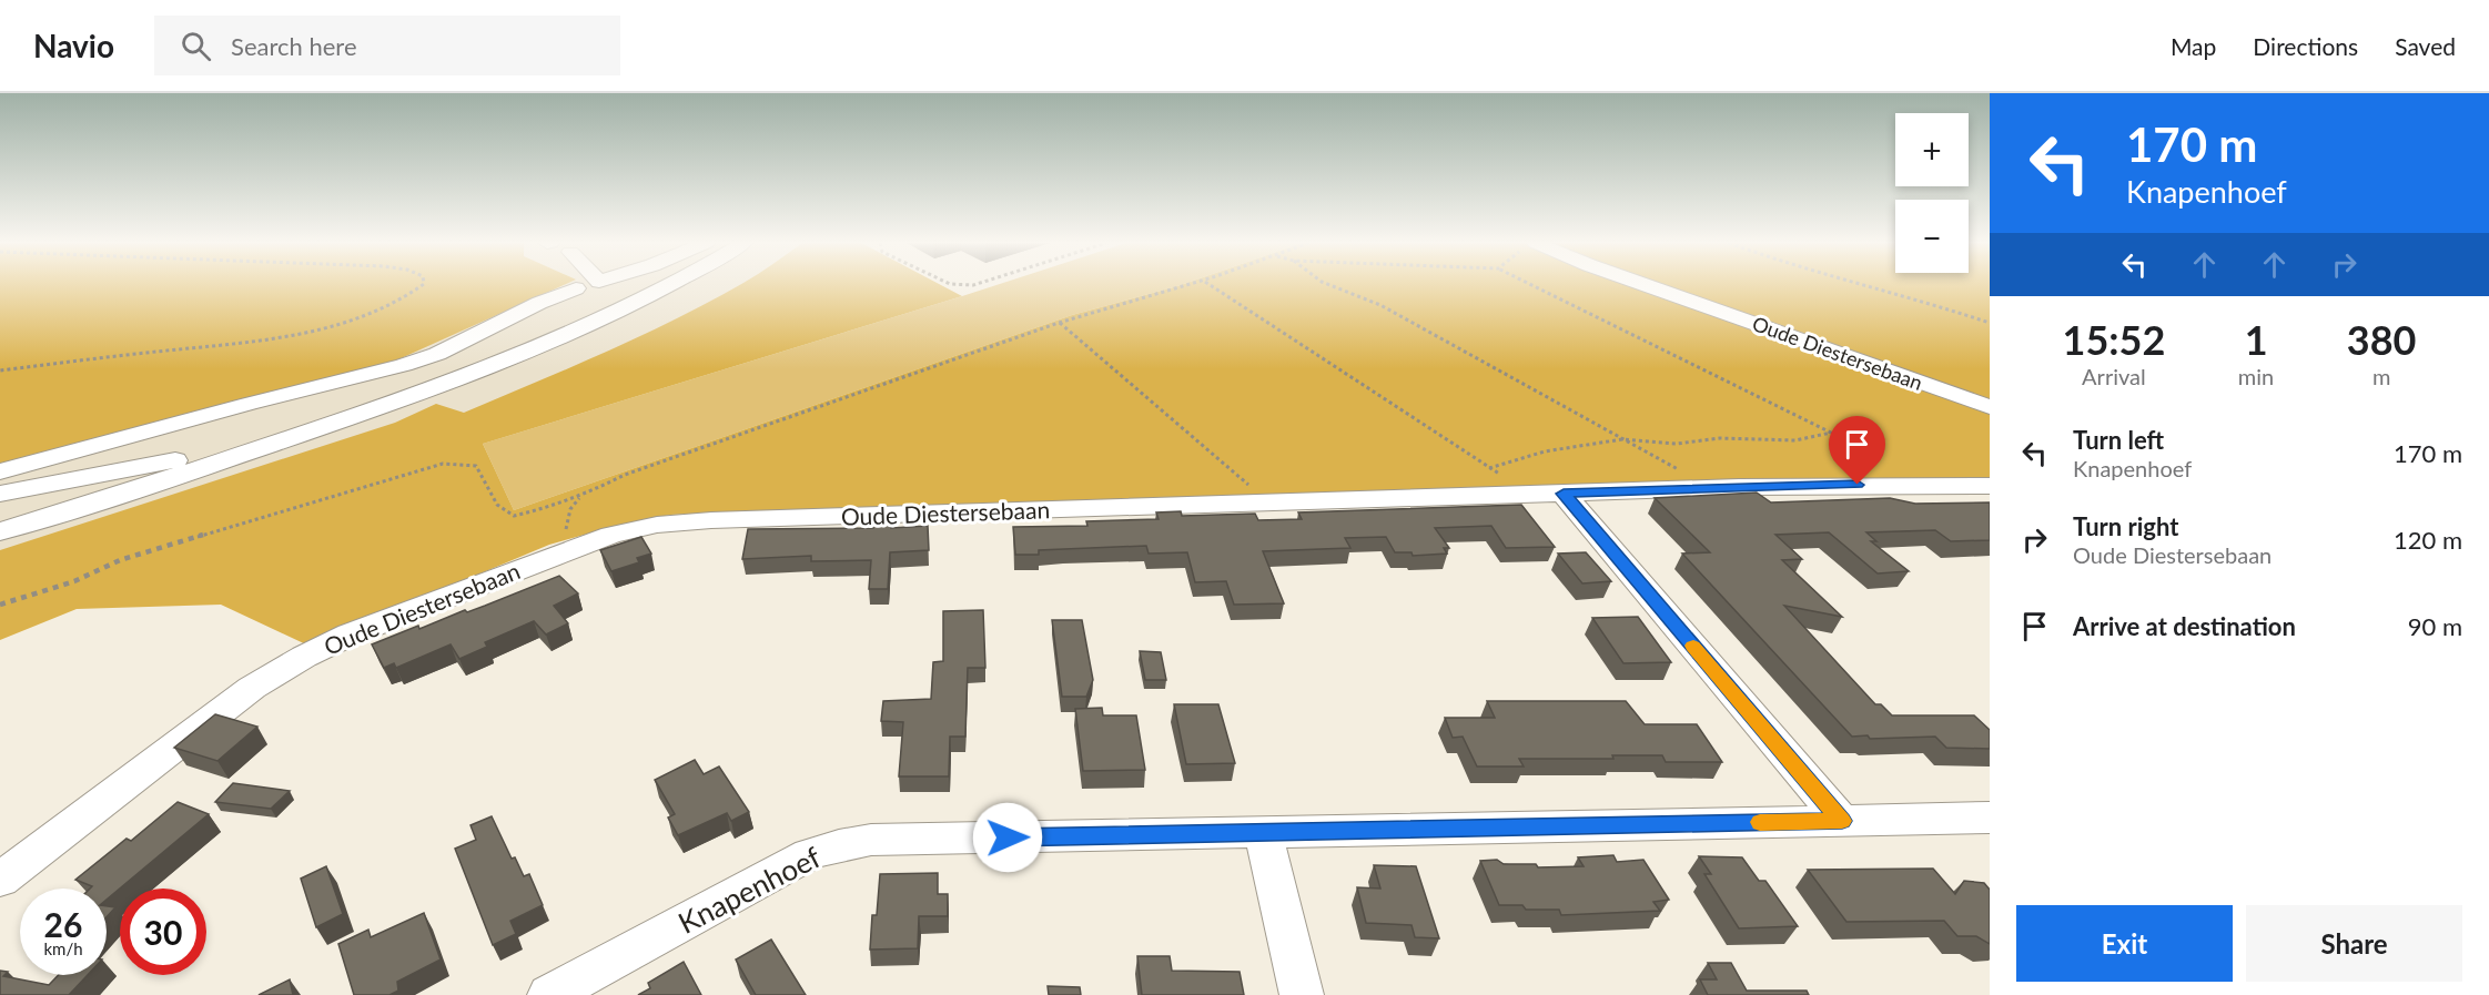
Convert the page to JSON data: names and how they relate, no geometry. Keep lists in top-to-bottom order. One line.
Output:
{"streets":{"street":["Oude Diestersebaan","Knapenhoef"]},"page":{"header":"Navio","search":"Search here","nav":["Map","Directions","Saved"],"turn":["170 m","Knapenhoef"],"map_buttons":["+","−"],"eta":["15:52","Arrival","1","min","380","m"],"list":[{"name":"Turn left","note":"Knapenhoef","value":"170 m"},{"name":"Turn right","note":"Oude Diestersebaan","value":"120 m"},{"name":"Arrive at destination","value":"90 m"}],"speed":"26 km/h","limit":"30","buttons":["Exit","Share"]}}
